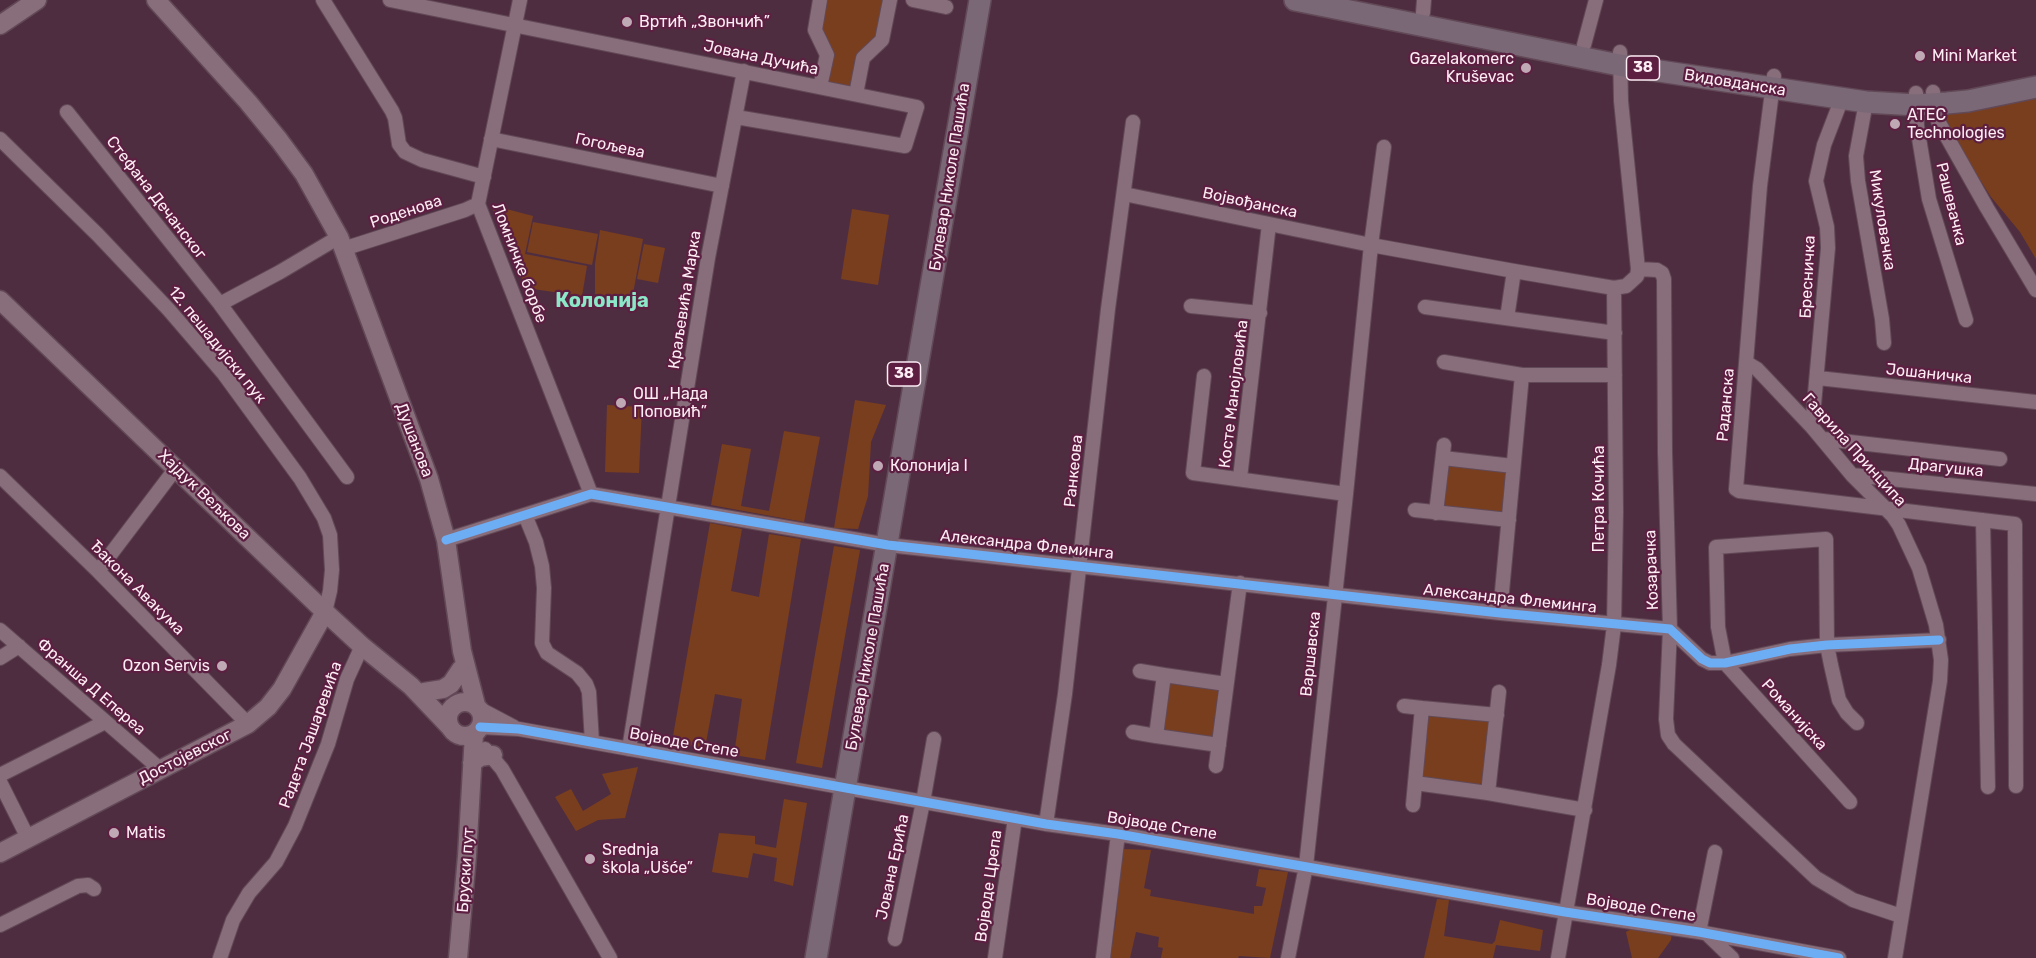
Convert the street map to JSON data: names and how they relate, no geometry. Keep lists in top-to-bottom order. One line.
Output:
{"streets":{"main road":["38","Видовданска","Булевар Николе Пашића","Душанова","Хајдук Вељкова","Достојевског","Бруски пут"],"street":["Јована Дучића","Гогољева","Стефана Дечанског","Војвођанска","Рашевачка","Роденова","Микуловачка","Ломничке борбе","Бресничка","Краљевића Марка","12. пешадијски пук","Јошаничка","Косте Манојловића","Раданска","Гаврила Принципа","Драгушка","Ранкеова","Петра Кочића","Александра Флеминга","Козарачка","Ђакона Авакума","Варшавска","Франша Д Епереа","Романијска","Радета Јашаревића","Војводе Степе","Јована Ерића","Војводе Црепа"]},"crossings":[["Јована Дучића","Ломничке борбе"],["Јована Дучића","Краљевића Марка"],["Видовданска","Рашевачка"],["Видовданска","Микуловачка"],["Видовданска","Бресничка"],["Видовданска","Раданска"],["Гогољева","Ломничке борбе"],["Гогољева","Краљевића Марка"],["Булевар Николе Пашића","Александра Флеминга"],["Булевар Николе Пашића","Војводе Степе"],["Војвођанска","Косте Манојловића"],["Војвођанска","Ранкеова"],["Војвођанска","Петра Кочића"],["Војвођанска","Варшавска"],["Роденова","Ломничке борбе"],["Роденова","Душанова"],["Ломничке борбе","Александра Флеминга"],["Бресничка","Јошаничка"],["Бресничка","Гаврила Принципа"],["Краљевића Марка","Александра Флеминга"],["Краљевића Марка","Војводе Степе"],["12. пешадијски пук","Хајдук Вељкова"],["12. пешадијски пук","Достојевског"],["Косте Манојловића","Варшавска"],["Раданска","Гаврила Принципа"],["Душанова","Александра Флеминга"],["Душанова","Војводе Степе"],["Душанова","Бруски пут"],["Гаврила Принципа","Драгушка"],["Гаврила Принципа","Козарачка"],["Ранкеова","Александра Флеминга"],["Ранкеова","Војводе Степе"],["Хајдук Вељкова","Радета Јашаревића"],["Хајдук Вељкова","Достојевског"],["Петра Кочића","Александра Флеминга"],["Петра Кочића","Војводе Степе"],["Александра Флеминга","Варшавска"],["Ђакона Авакума","Достојевског"],["Варшавска","Војводе Степе"],["Франша Д Епереа","Достојевског"],["Војводе Степе","Јована Ерића"],["Војводе Степе","Бруски пут"],["Војводе Степе","Војводе Црепа"]],"districts":["Колонија"],"places":["Вртић „Звончић”","Mini Market","Gazelakomerc Kruševac","ATEC Technologies","ОШ „Нада Поповић”","Колонија I","Ozon Servis","Matis","Srednja škola „Ušće”"]}
